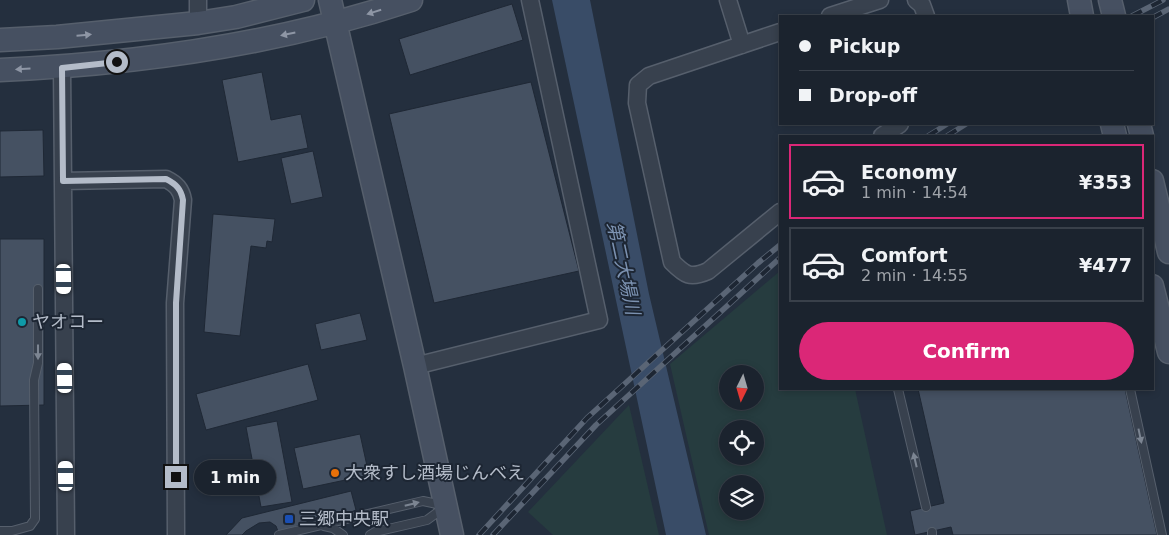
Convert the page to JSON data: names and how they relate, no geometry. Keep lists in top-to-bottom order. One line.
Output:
{"water":["第二大場川"],"places":{"other":["ヤオコー","大衆すし酒場じんべえ"],"transit":["三郷中央駅"]},"north":"bottom","page":{"banner":["Pickup","Drop-off"],"list":[{"name":"Economy","note":"1 min · 14:54","value":"¥353"},{"name":"Comfort","note":"2 min · 14:55","value":"¥477"}],"buttons":"Confirm","bubble":"1 min"}}
